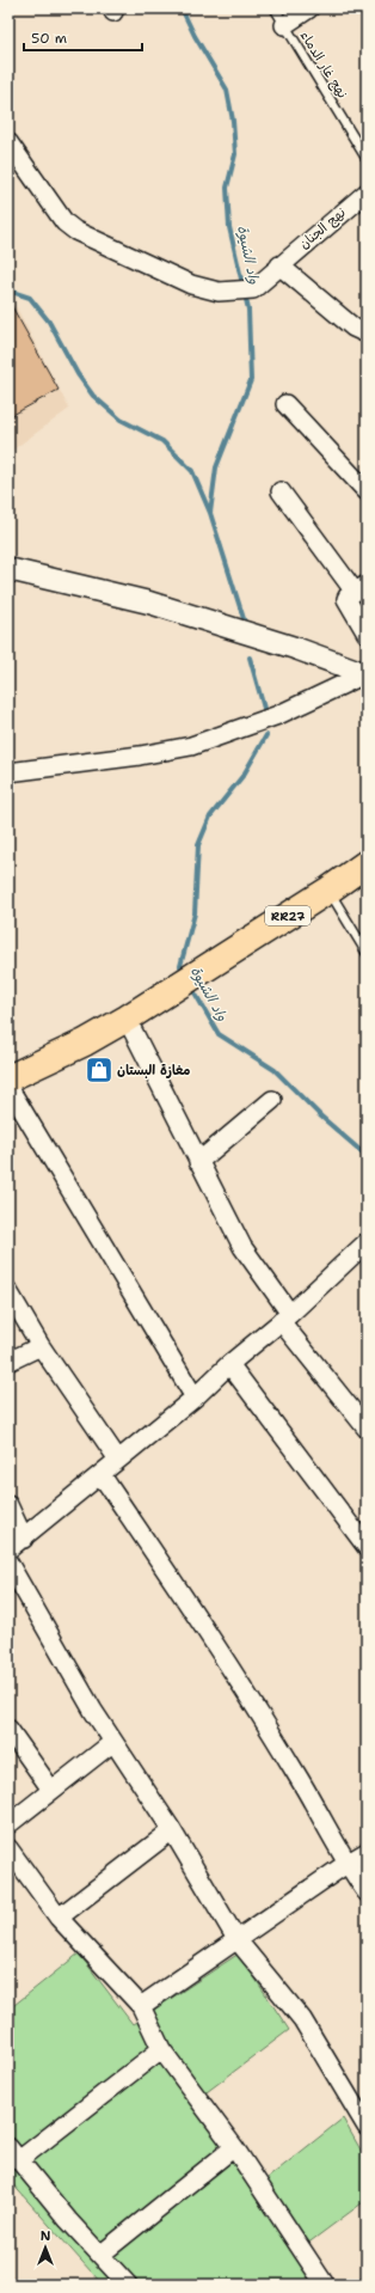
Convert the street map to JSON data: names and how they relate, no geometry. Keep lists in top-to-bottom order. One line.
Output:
{"streets":{"main road":["RR27"],"street":["نهج الجنان"],"lane":["نهج غار الدماء"]},"water":["واد الشيوة"],"places":{"shop":["مغازة البستان"]},"scale_bar":"50 m","north":"top"}
